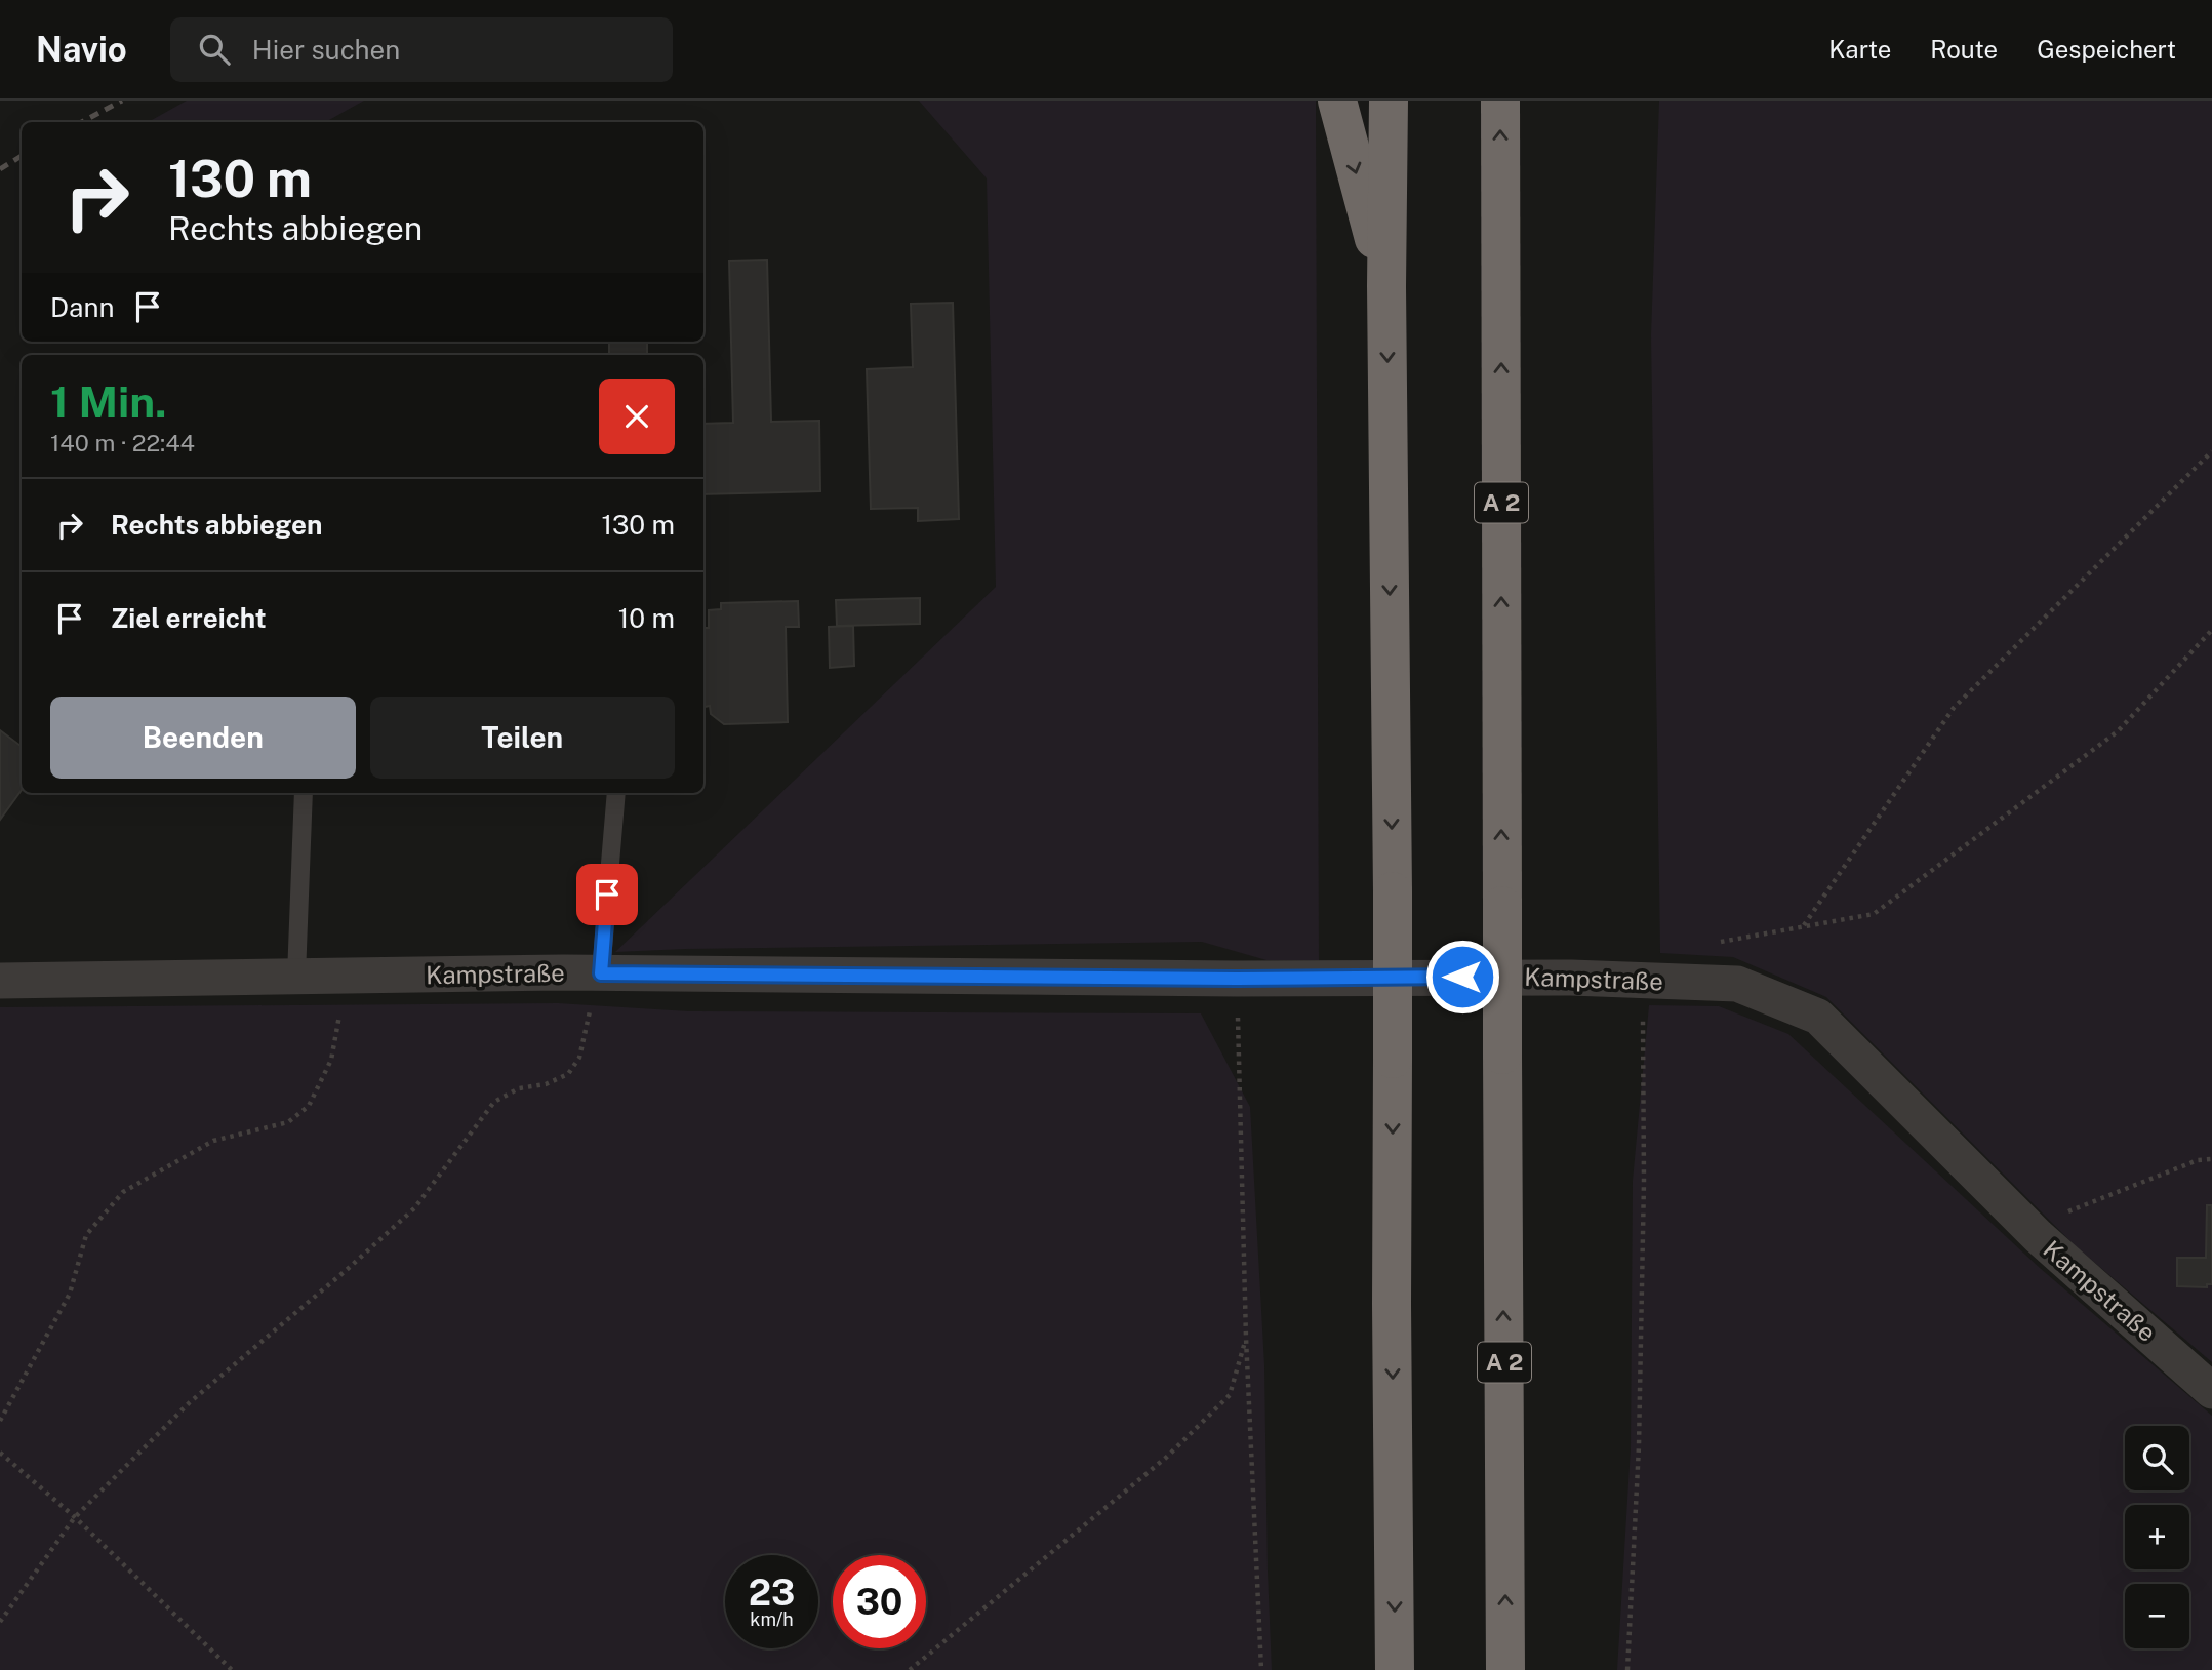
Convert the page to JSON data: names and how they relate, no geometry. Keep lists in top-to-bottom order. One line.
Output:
{"streets":{"highway":["A 2"],"street":["Kampstraße"]},"page":{"header":"Navio","search":"Hier suchen","nav":["Karte","Route","Gespeichert"],"turn":["130 m","Rechts abbiegen"],"then":"Dann","heading":["1 Min.","140 m · 22:44"],"list":[{"name":"Rechts abbiegen","value":"130 m"},{"name":"Ziel erreicht","value":"10 m"}],"buttons":["Beenden","Teilen"],"map_buttons":["+","−"],"speed":"23 km/h","limit":"30"}}
